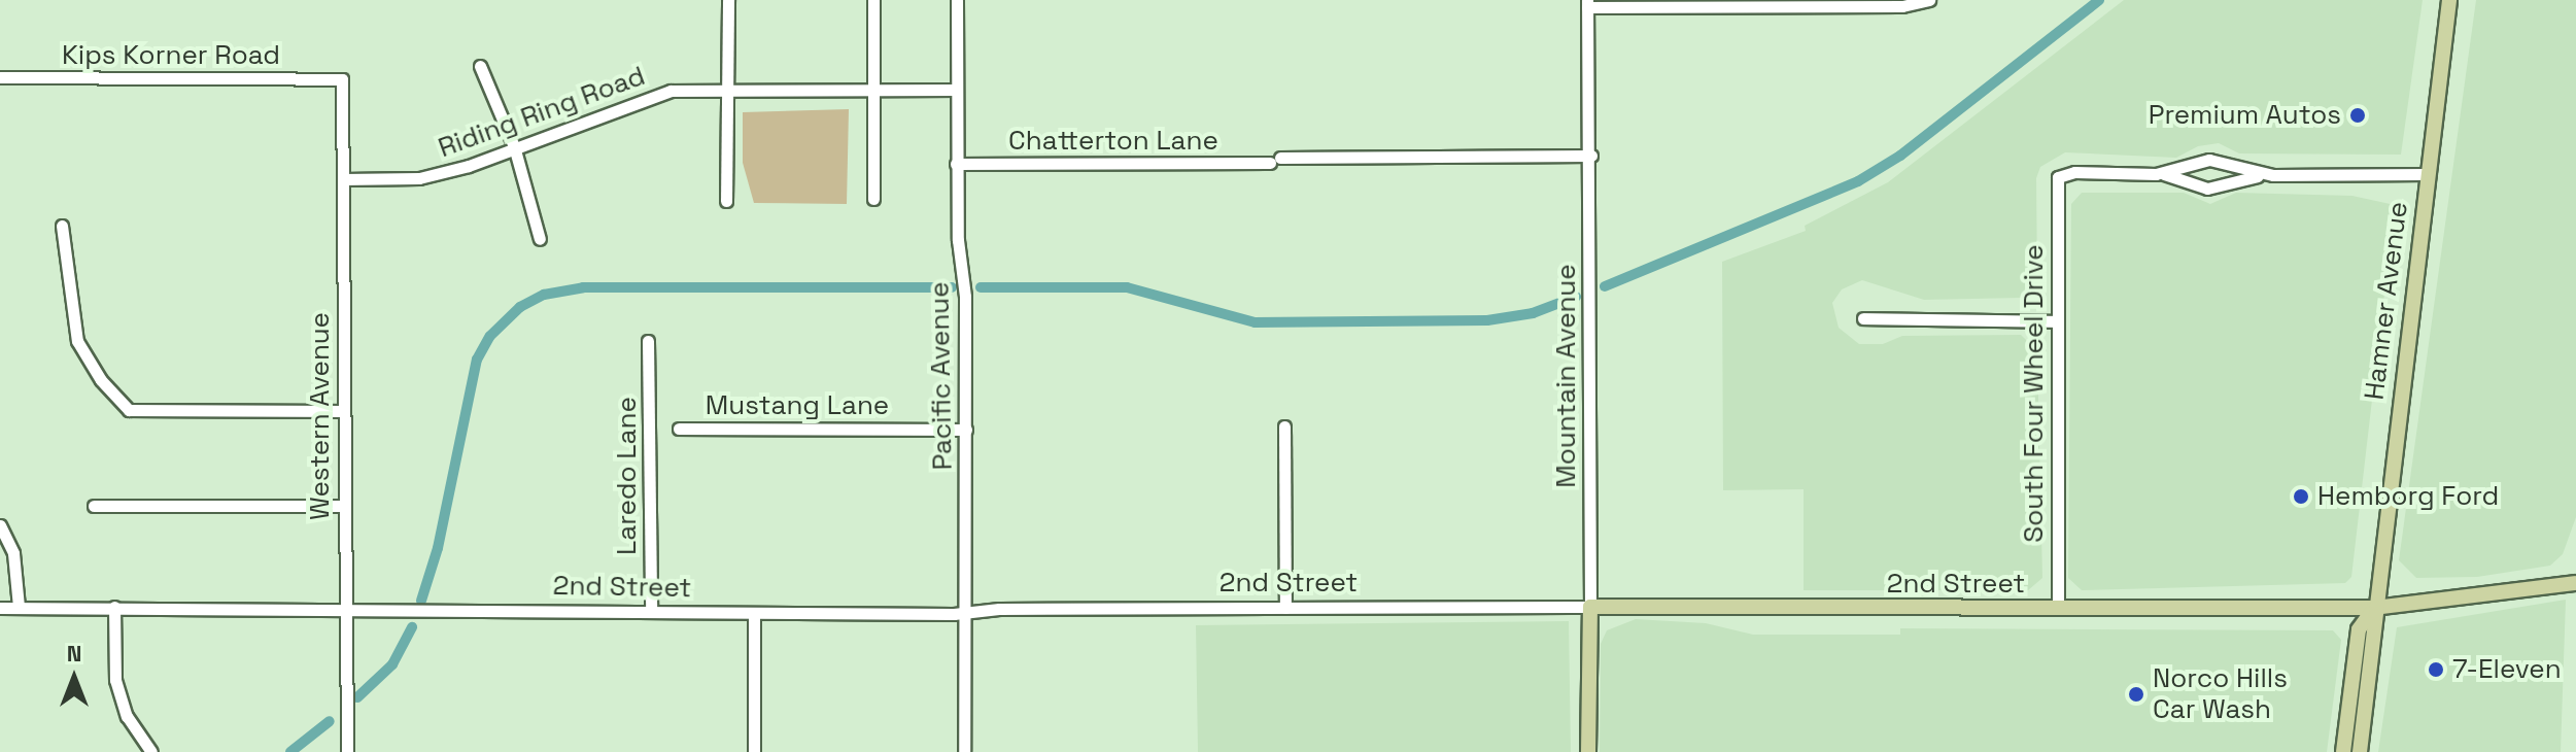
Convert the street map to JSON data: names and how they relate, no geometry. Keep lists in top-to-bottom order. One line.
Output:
{"streets":{"main road":["Hamner Avenue","Mountain Avenue","2nd Street"],"street":["Kips Korner Road","Riding Ring Road","Chatterton Lane","Pacific Avenue","South Four Wheel Drive","Mustang Lane","Western Avenue","Laredo Lane"]},"crossings":[["Kips Korner Road","Western Avenue"],["Riding Ring Road","Pacific Avenue"],["Riding Ring Road","Western Avenue"],["Chatterton Lane","Pacific Avenue"],["Chatterton Lane","Mountain Avenue"],["Hamner Avenue","2nd Street"],["Pacific Avenue","Mustang Lane"],["Pacific Avenue","2nd Street"],["Mountain Avenue","2nd Street"],["South Four Wheel Drive","2nd Street"],["Western Avenue","2nd Street"],["Laredo Lane","2nd Street"]],"places":["Premium Autos","Hemborg Ford","7-Eleven","Norco Hills Car Wash"],"north":"top"}
